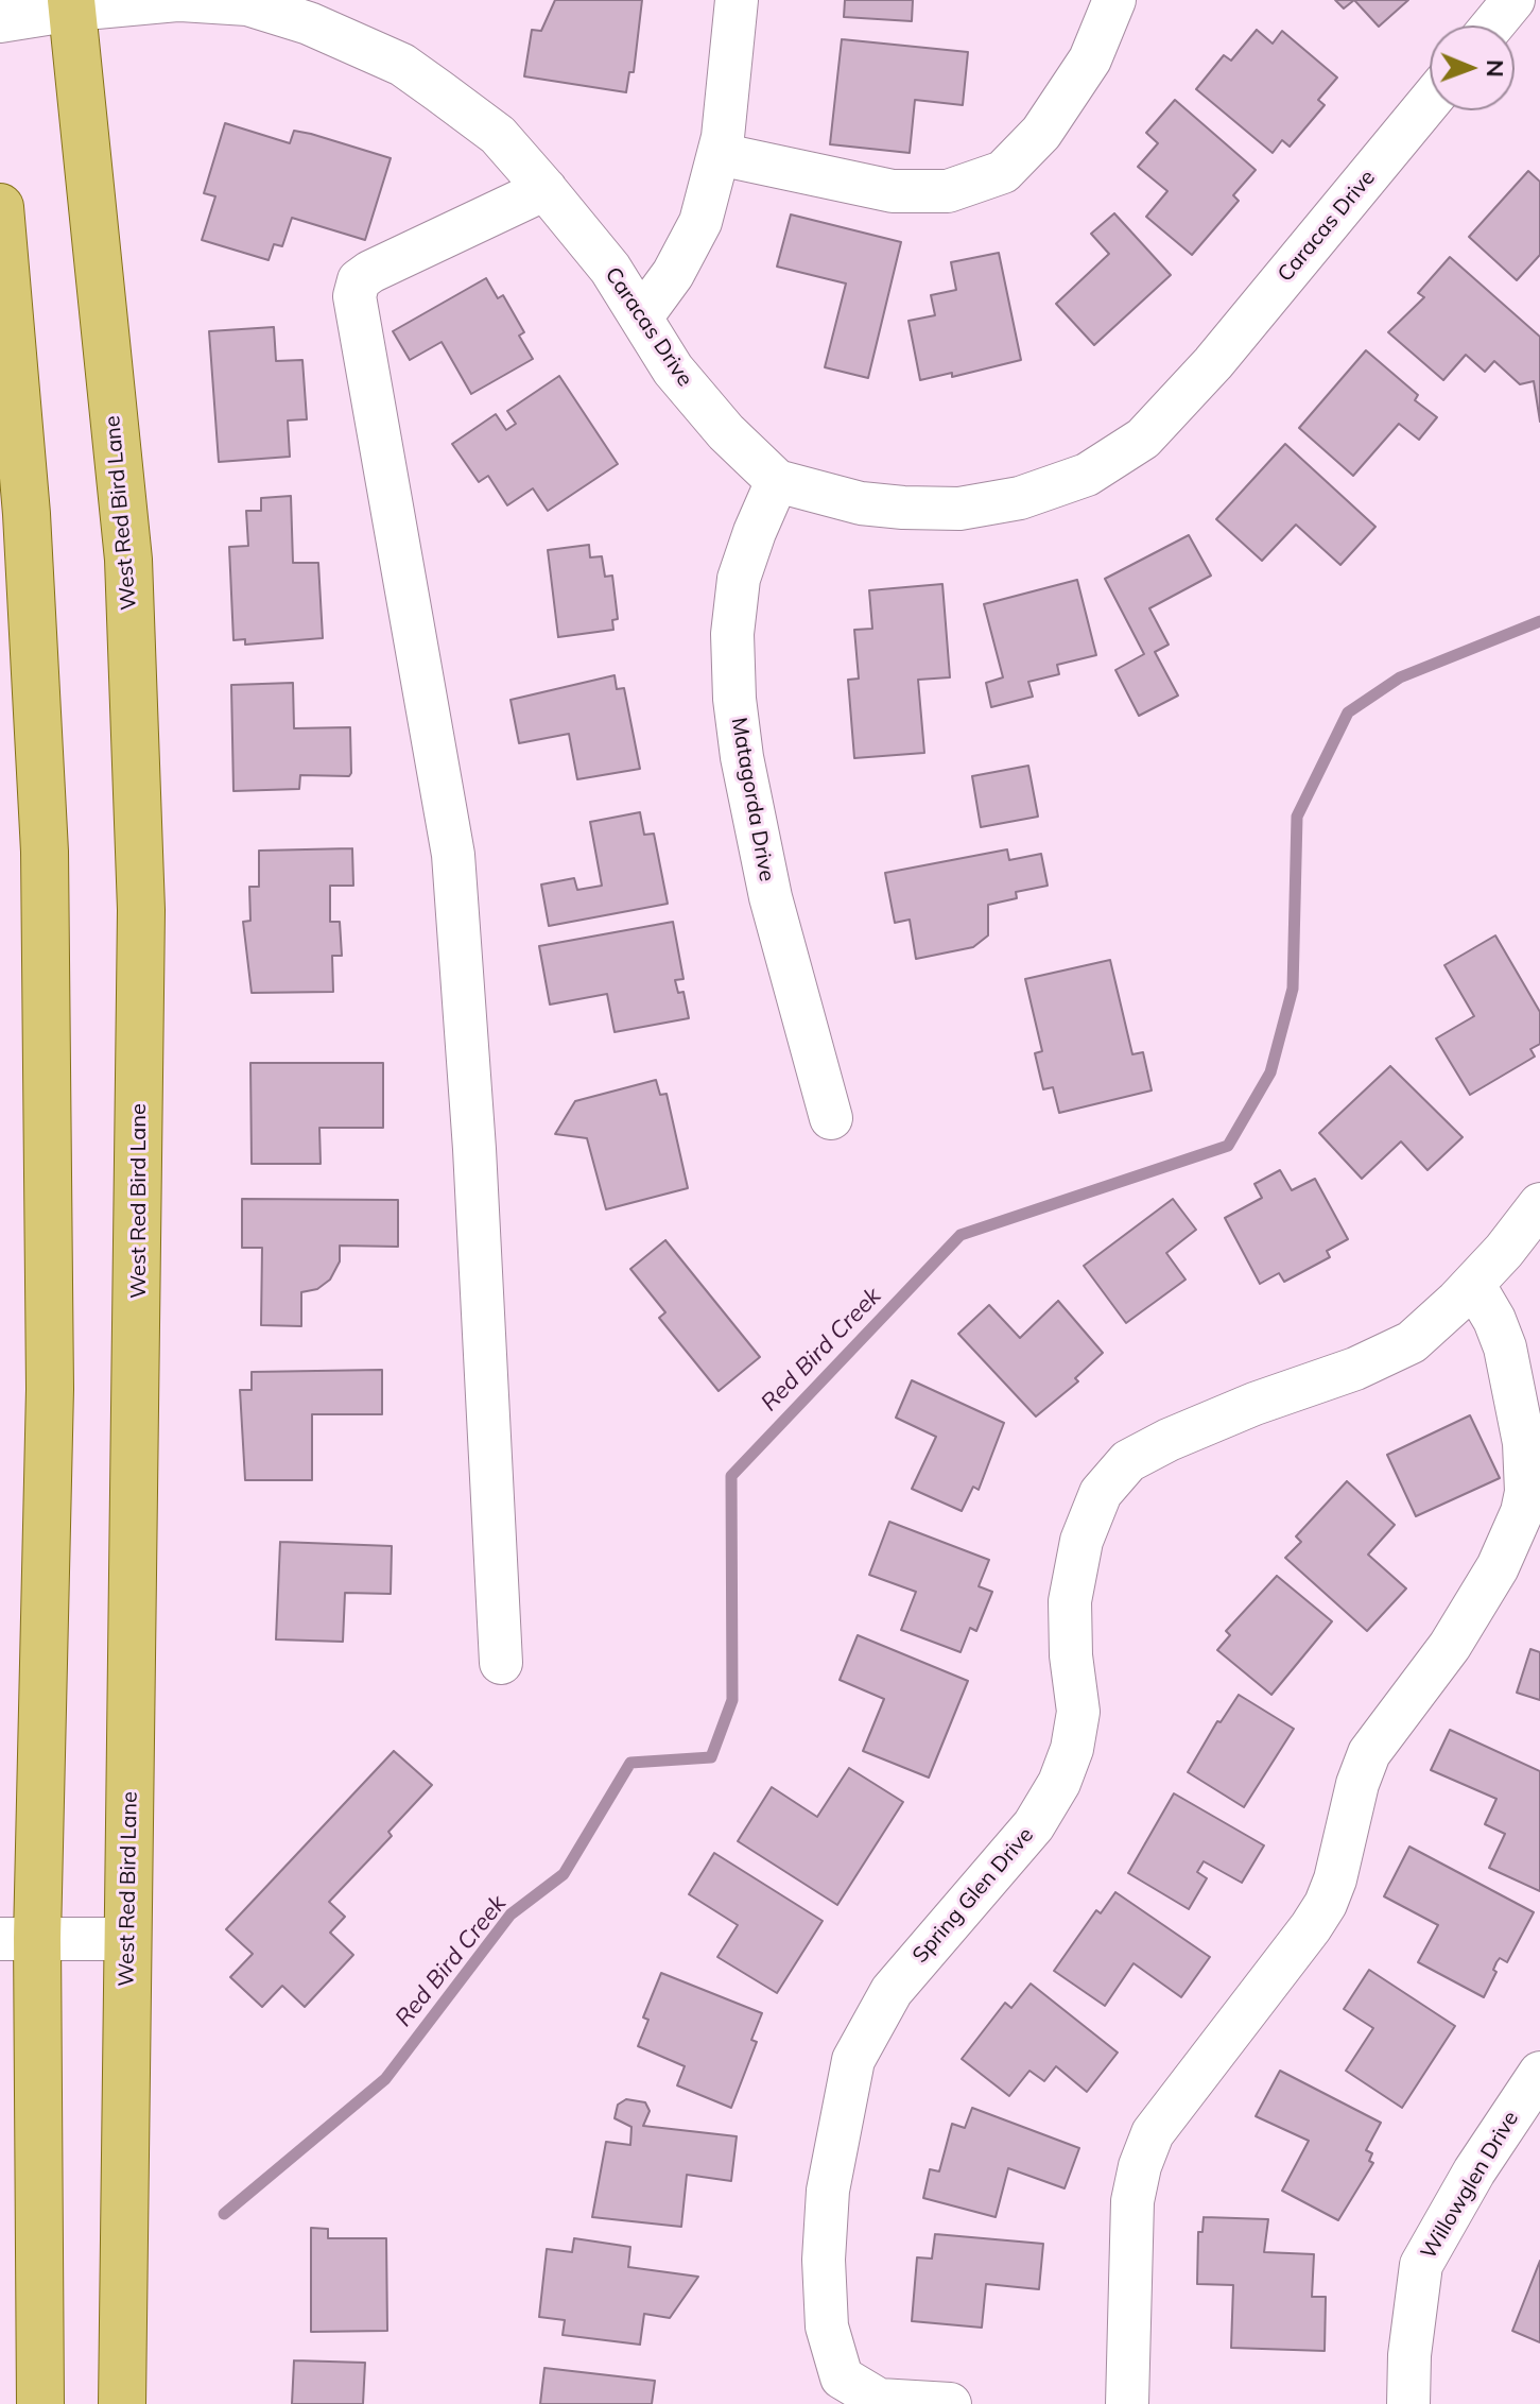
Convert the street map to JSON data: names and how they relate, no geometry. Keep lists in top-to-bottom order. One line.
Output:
{"streets":{"main road":["West Red Bird Lane"],"street":["Caracas Drive","Matagorda Drive","Spring Glen Drive","Willowglen Drive"]},"crossings":[["Caracas Drive","West Red Bird Lane"],["Caracas Drive","Matagorda Drive"]],"water":["Red Bird Creek"],"north":"right"}
